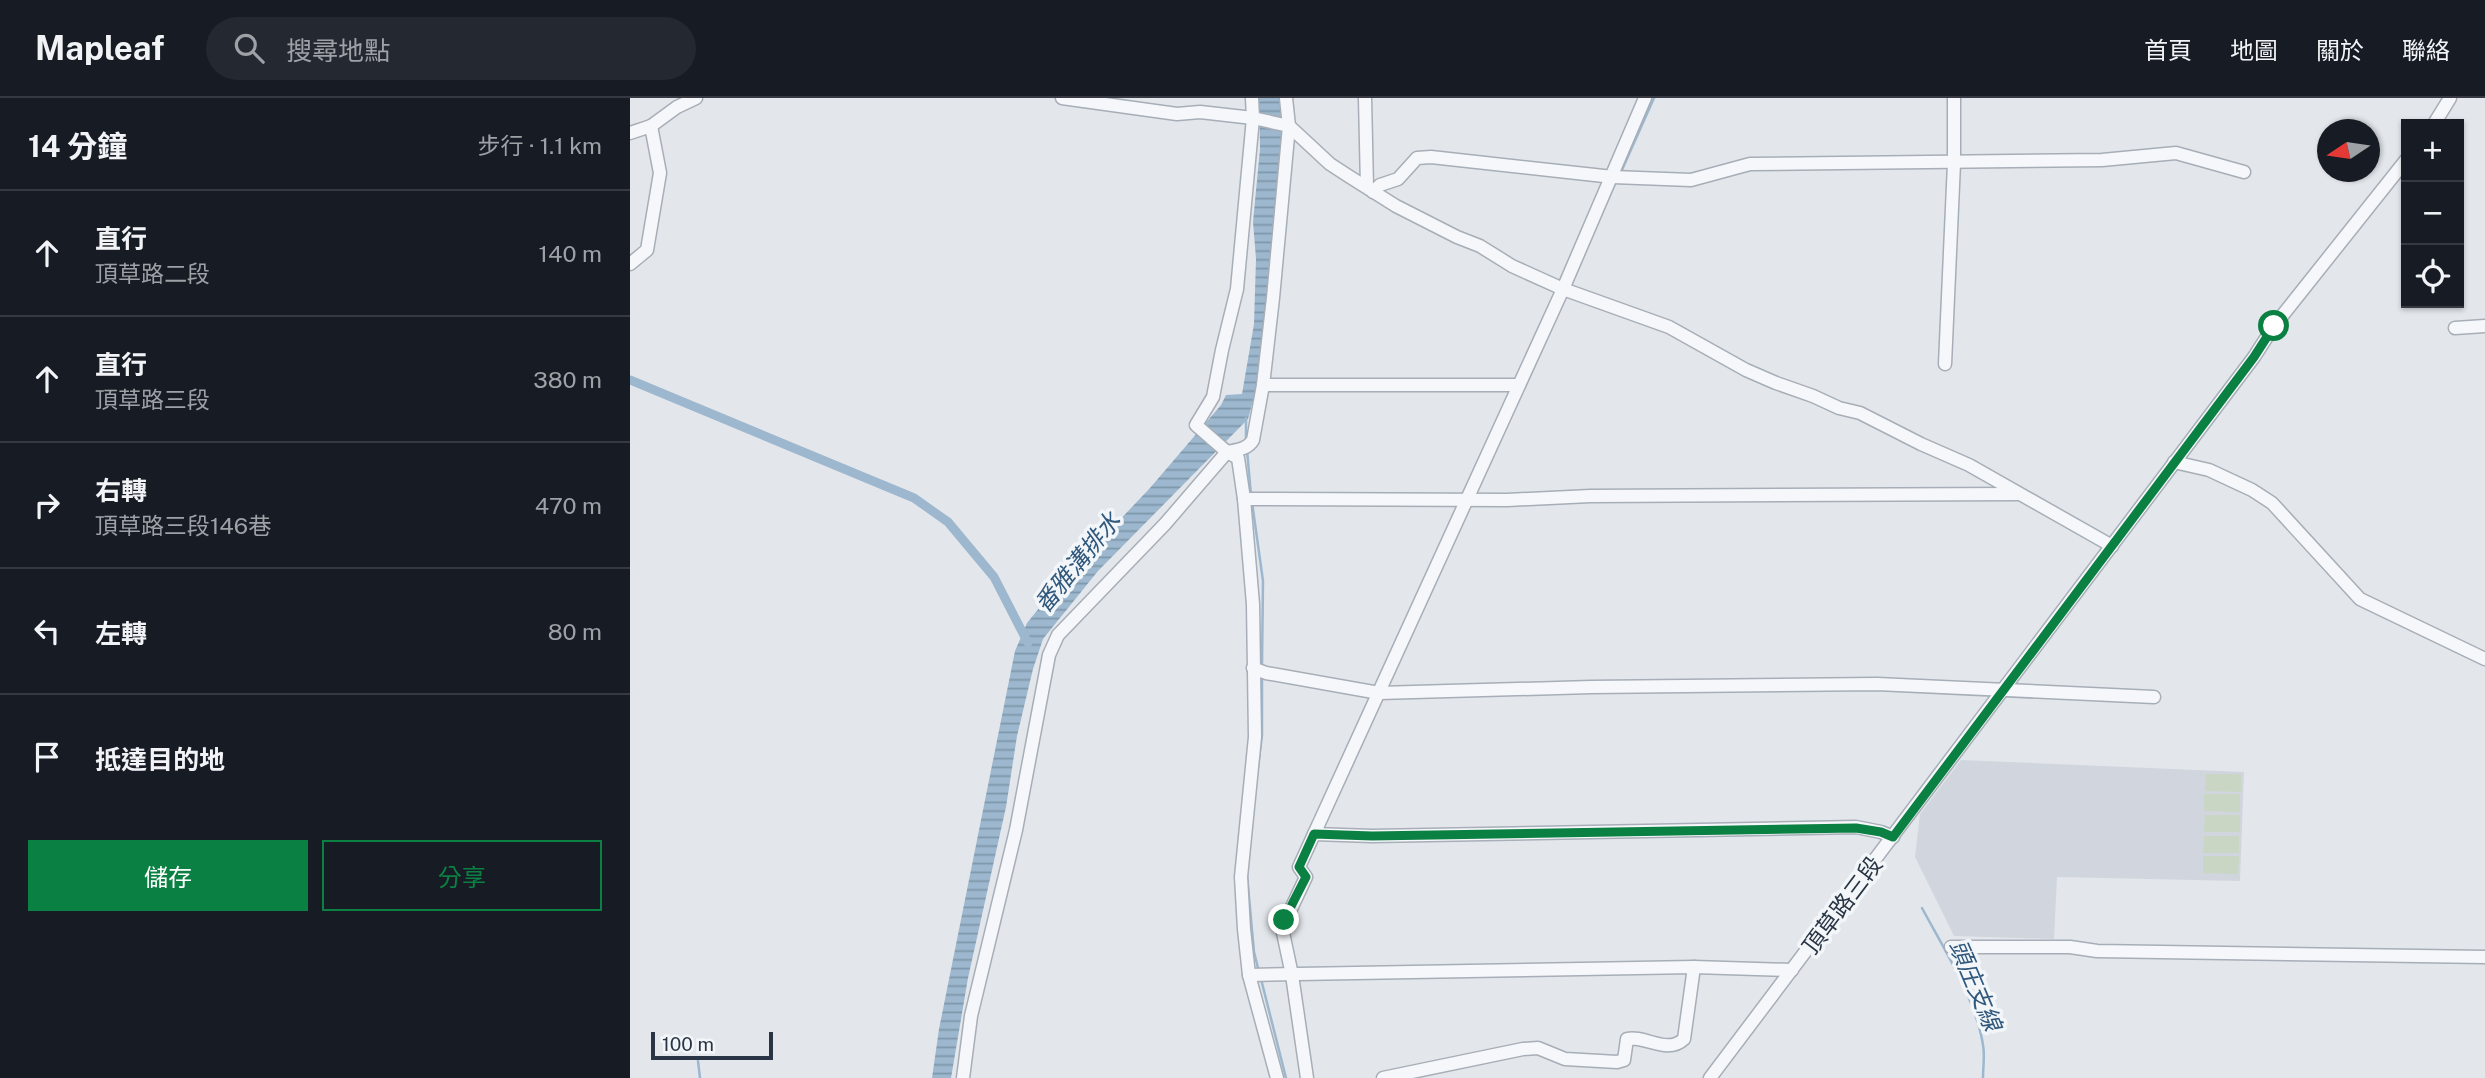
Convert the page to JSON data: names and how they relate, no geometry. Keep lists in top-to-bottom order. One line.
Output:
{"streets":{"street":["頂草路三段"]},"water":["番雅溝排水","頭庄支線"],"scale_bar":"100 m","north":"left","page":{"header":"Mapleaf","search":"搜尋地點","nav":["首頁","地圖","關於","聯絡"],"heading":["14 分鐘","步行 · 1.1 km"],"map_buttons":["+","−"],"list":[["直行","頂草路二段","140 m"],["直行","頂草路三段","380 m"],["右轉","頂草路三段146巷","470 m"],["左轉","80 m"],"抵達目的地"],"buttons":["儲存","分享"],"scale":"100 m"}}
